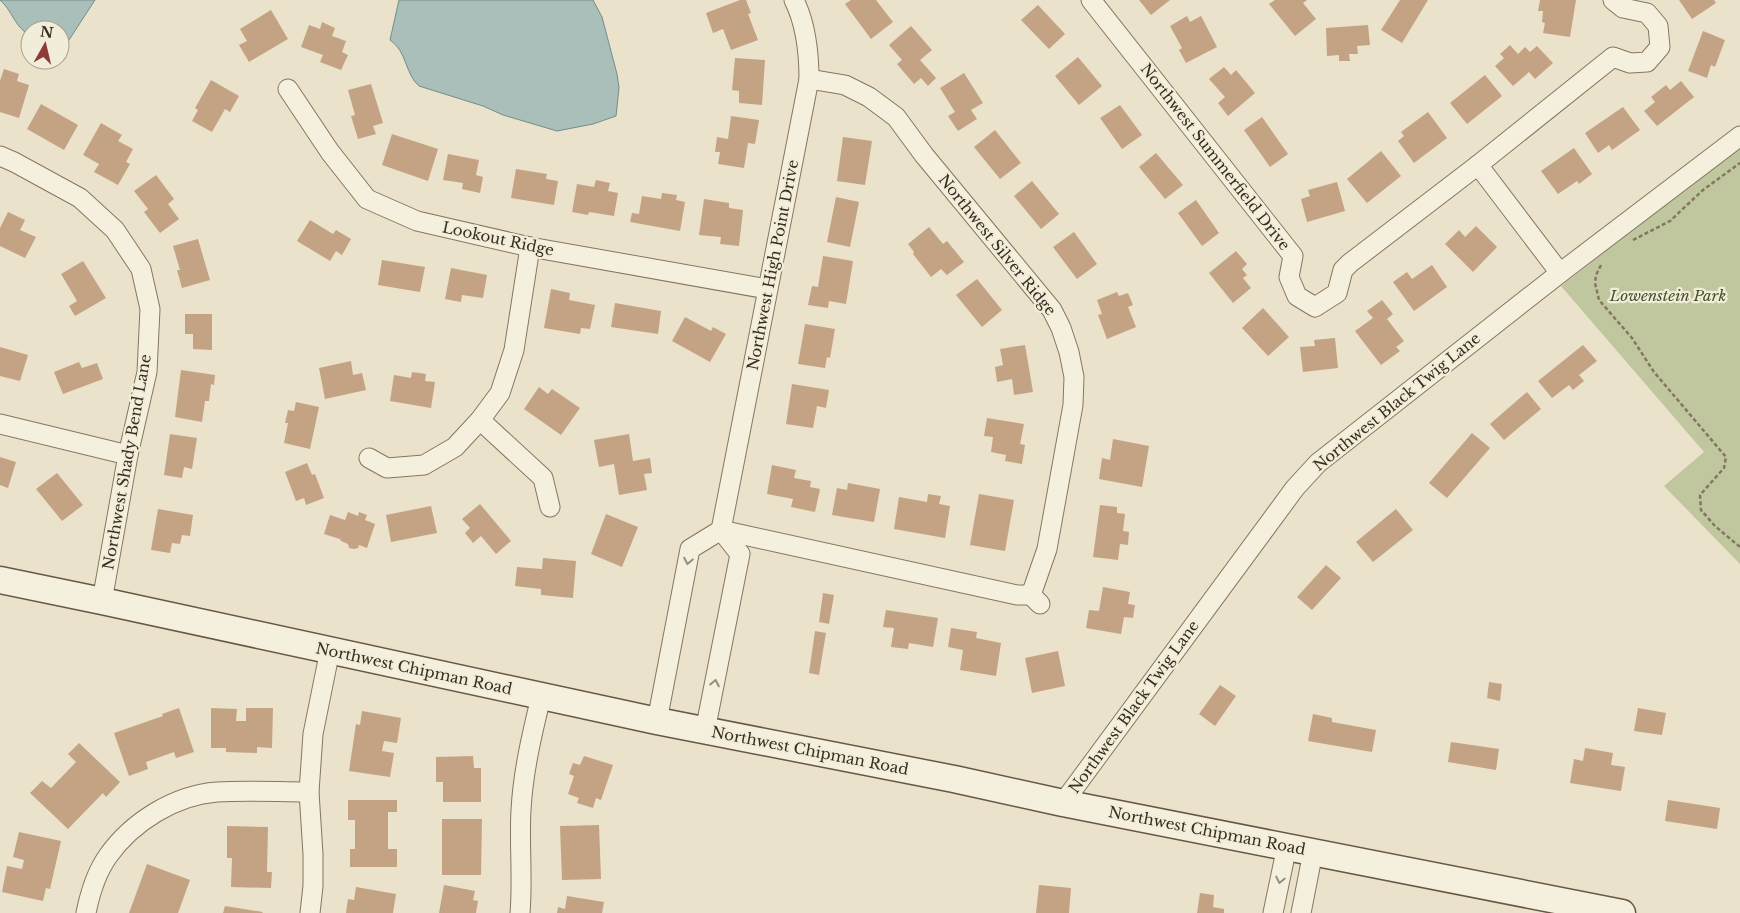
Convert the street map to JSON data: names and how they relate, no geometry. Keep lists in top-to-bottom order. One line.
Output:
{"streets":{"main road":["Northwest Chipman Road"],"street":["Northwest Summerfield Drive","Lookout Ridge","Northwest Silver Ridge","Northwest High Point Drive","Northwest Black Twig Lane","Northwest Shady Bend Lane"]},"crossings":[["Lookout Ridge","Northwest High Point Drive"],["Northwest Silver Ridge","Northwest High Point Drive"],["Northwest Black Twig Lane","Northwest Chipman Road"],["Northwest Shady Bend Lane","Northwest Chipman Road"]],"parks":["Lowenstein Park"],"north":"top"}
